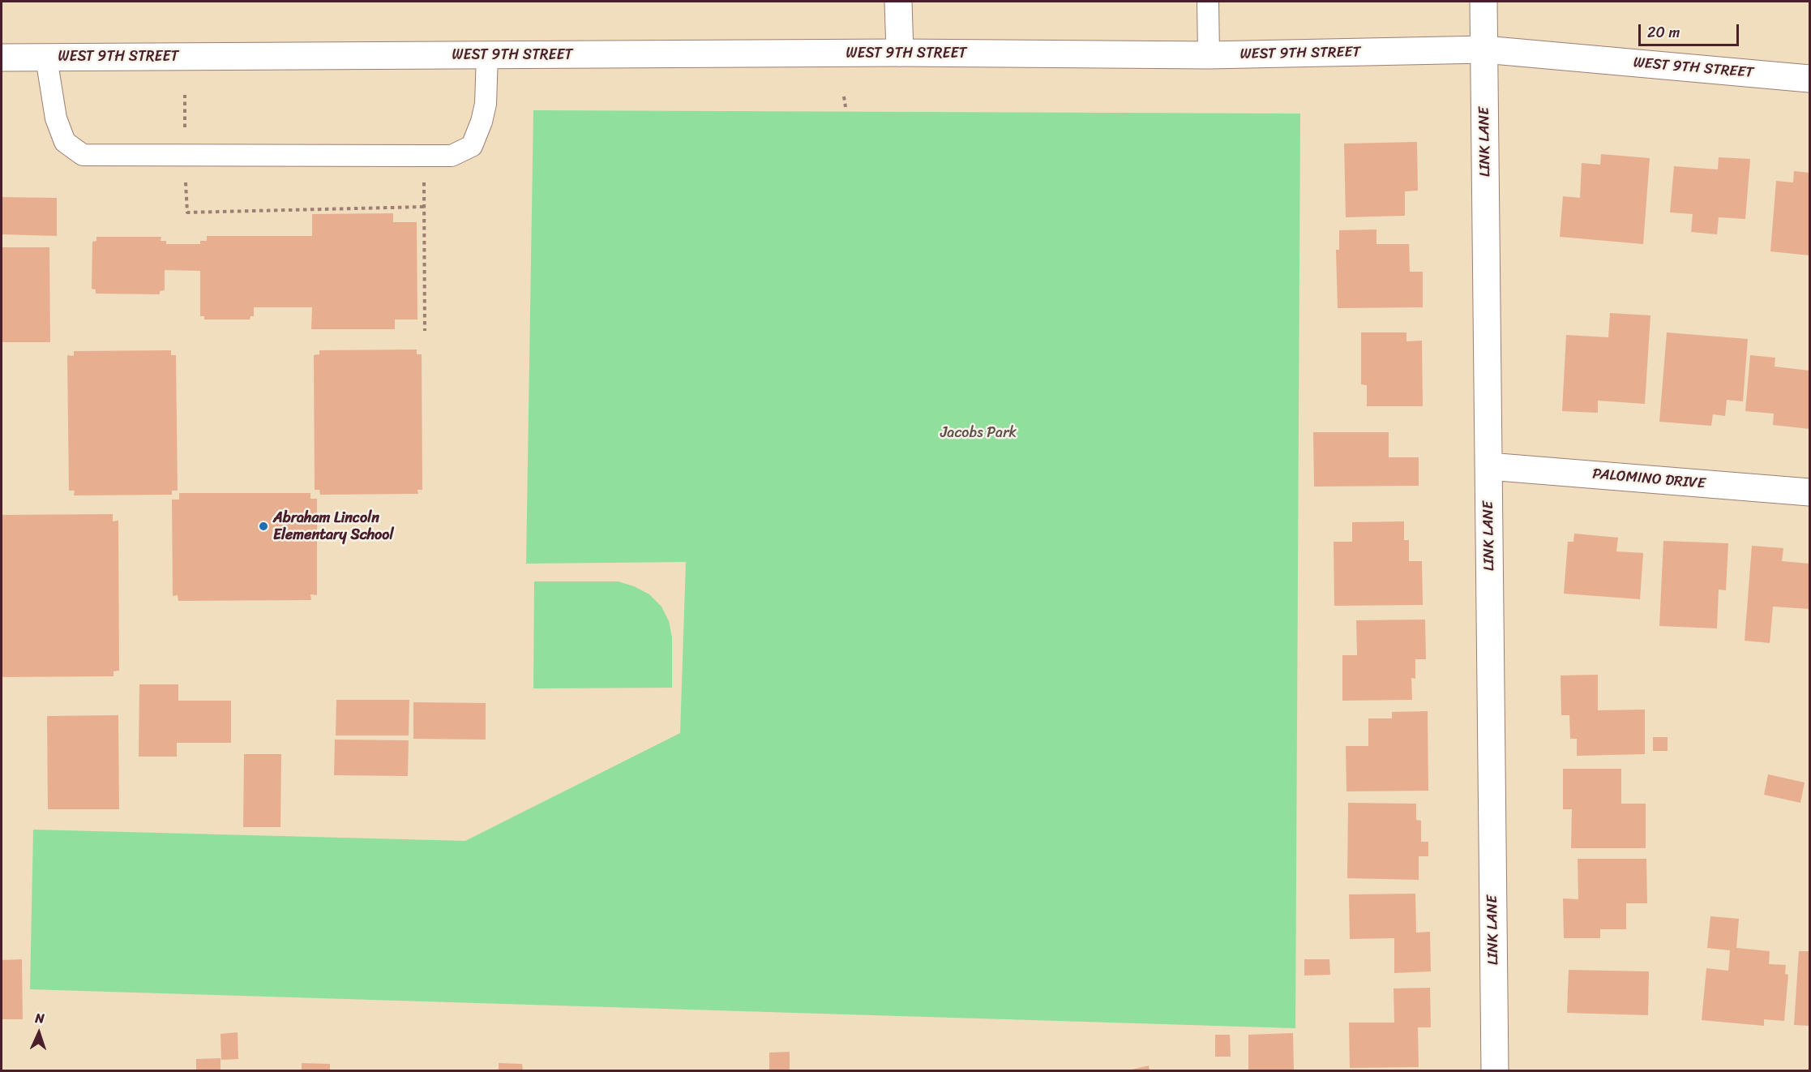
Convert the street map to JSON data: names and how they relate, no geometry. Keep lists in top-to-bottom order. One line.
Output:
{"streets":{"street":["WEST 9TH STREET","LINK LANE","PALOMINO DRIVE"]},"crossings":[["WEST 9TH STREET","LINK LANE"],["LINK LANE","PALOMINO DRIVE"]],"parks":["Jacobs Park"],"places":["Abraham Lincoln Elementary School"],"scale_bar":"20 m","north":"top"}
